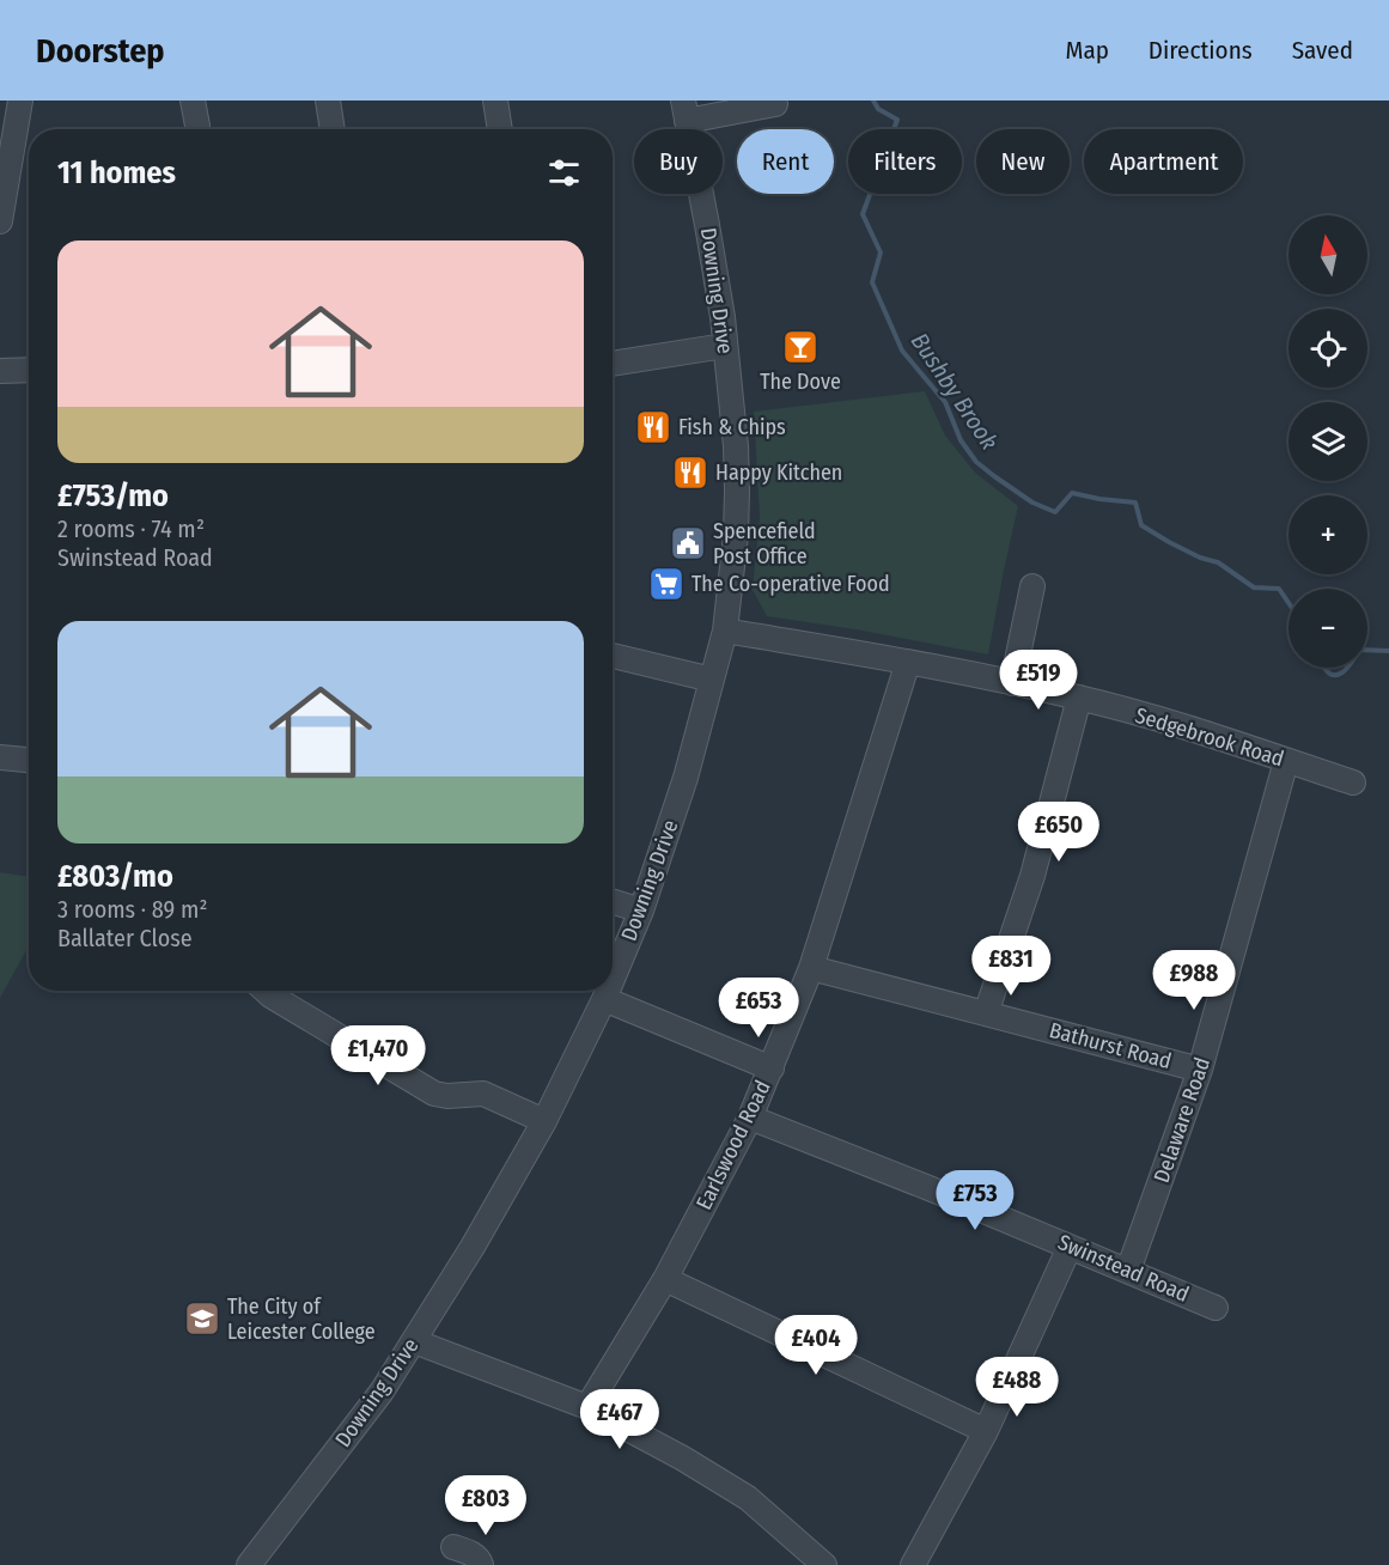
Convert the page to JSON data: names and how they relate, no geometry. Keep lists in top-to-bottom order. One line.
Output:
{"streets":{"street":["Downing Drive","Sedgebrook Road","Bathurst Road","Delaware Road","Earlswood Road","Swinstead Road"]},"crossings":[["Downing Drive","Sedgebrook Road"],["Sedgebrook Road","Delaware Road"],["Sedgebrook Road","Earlswood Road"],["Bathurst Road","Delaware Road"],["Bathurst Road","Earlswood Road"],["Delaware Road","Swinstead Road"],["Earlswood Road","Swinstead Road"]],"water":["Bushby Brook"],"places":{"bar":["The Dove"],"restaurant":["Fish & Chips","Happy Kitchen"],"public building":["Spencefield Post Office"],"supermarket":["The Co-operative Food"],"school or university":["The City of Leicester College"]},"north":"top","page":{"header":"Doorstep","nav":["Map","Directions","Saved"],"chip":["Buy","Rent","Filters","New","Apartment"],"heading":"11 homes","map_buttons":["+","−"],"list":[{"name":"£753/mo","note":"2 rooms · 74 m² · Swinstead Road"},{"name":"£803/mo","note":"3 rooms · 89 m² · Ballater Close"}],"price":["£519","£650","£831","£988","£653","£1,470","£753","£404","£488","£467","£803"]}}
